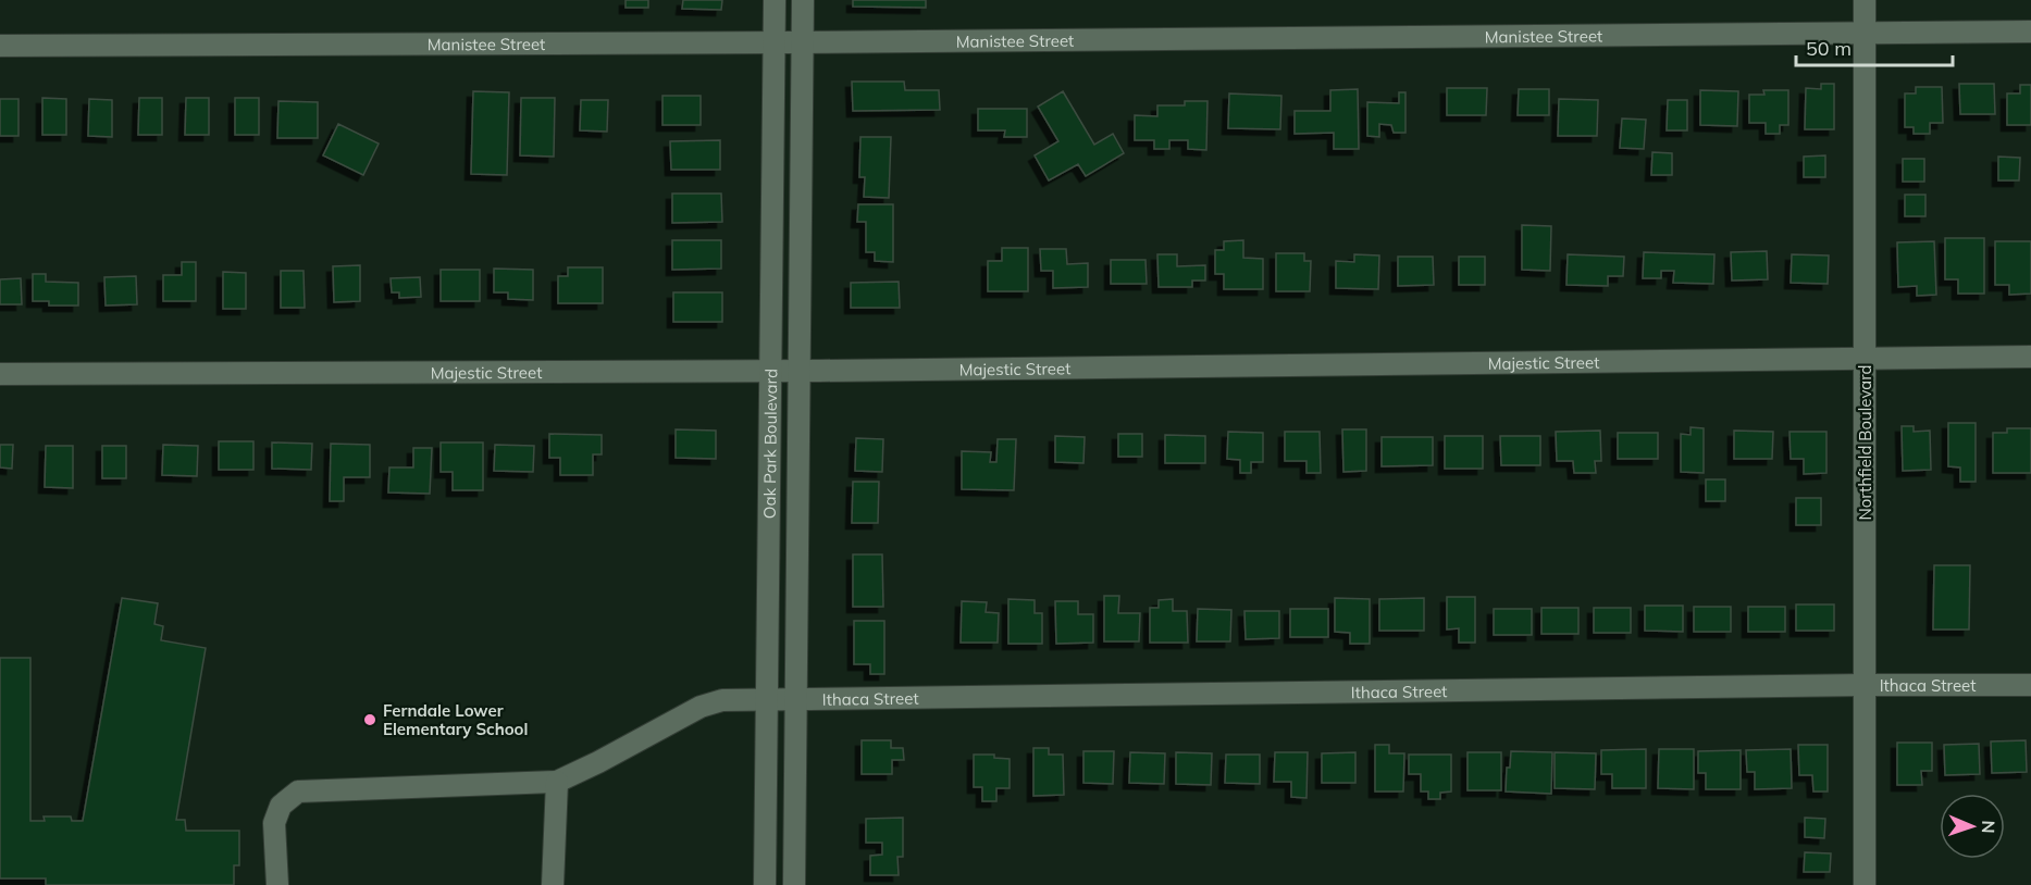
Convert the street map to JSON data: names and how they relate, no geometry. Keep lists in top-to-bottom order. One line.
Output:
{"streets":{"street":["Manistee Street","Majestic Street","Oak Park Boulevard","Northfield Boulevard","Ithaca Street"]},"crossings":[["Manistee Street","Oak Park Boulevard"],["Manistee Street","Northfield Boulevard"],["Majestic Street","Oak Park Boulevard"],["Majestic Street","Northfield Boulevard"],["Oak Park Boulevard","Ithaca Street"],["Northfield Boulevard","Ithaca Street"]],"places":["Ferndale Lower Elementary School"],"scale_bar":"50 m","north":"right"}
